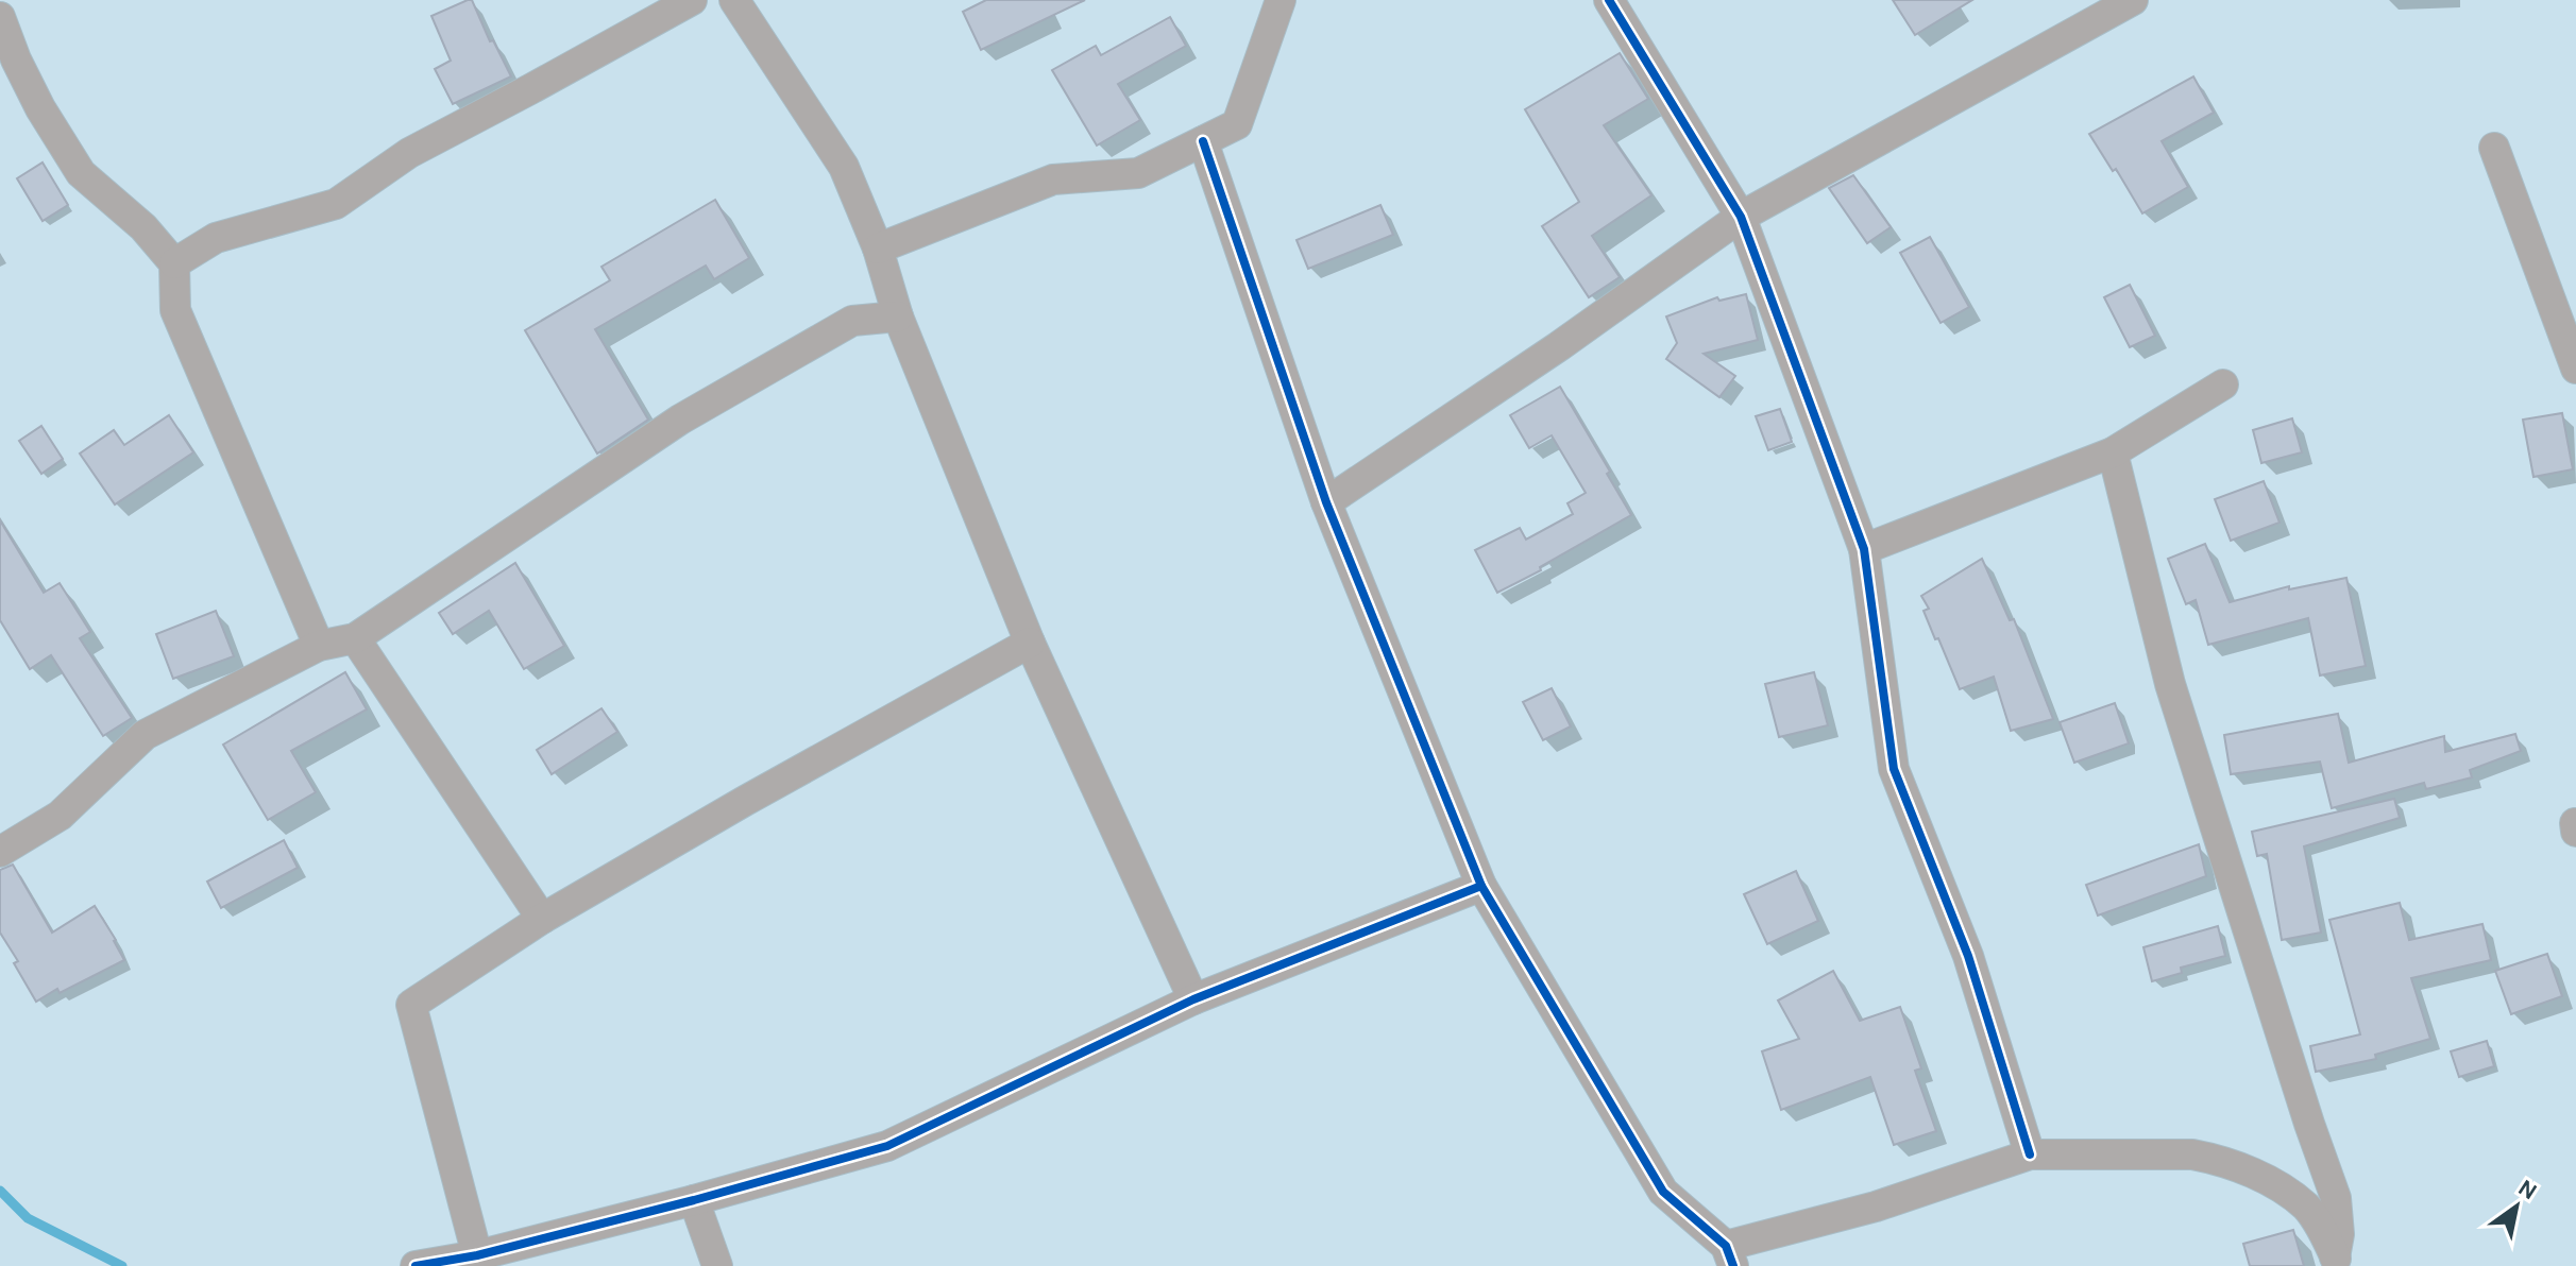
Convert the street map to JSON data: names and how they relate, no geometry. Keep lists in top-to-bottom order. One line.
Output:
{"north":"top right"}
